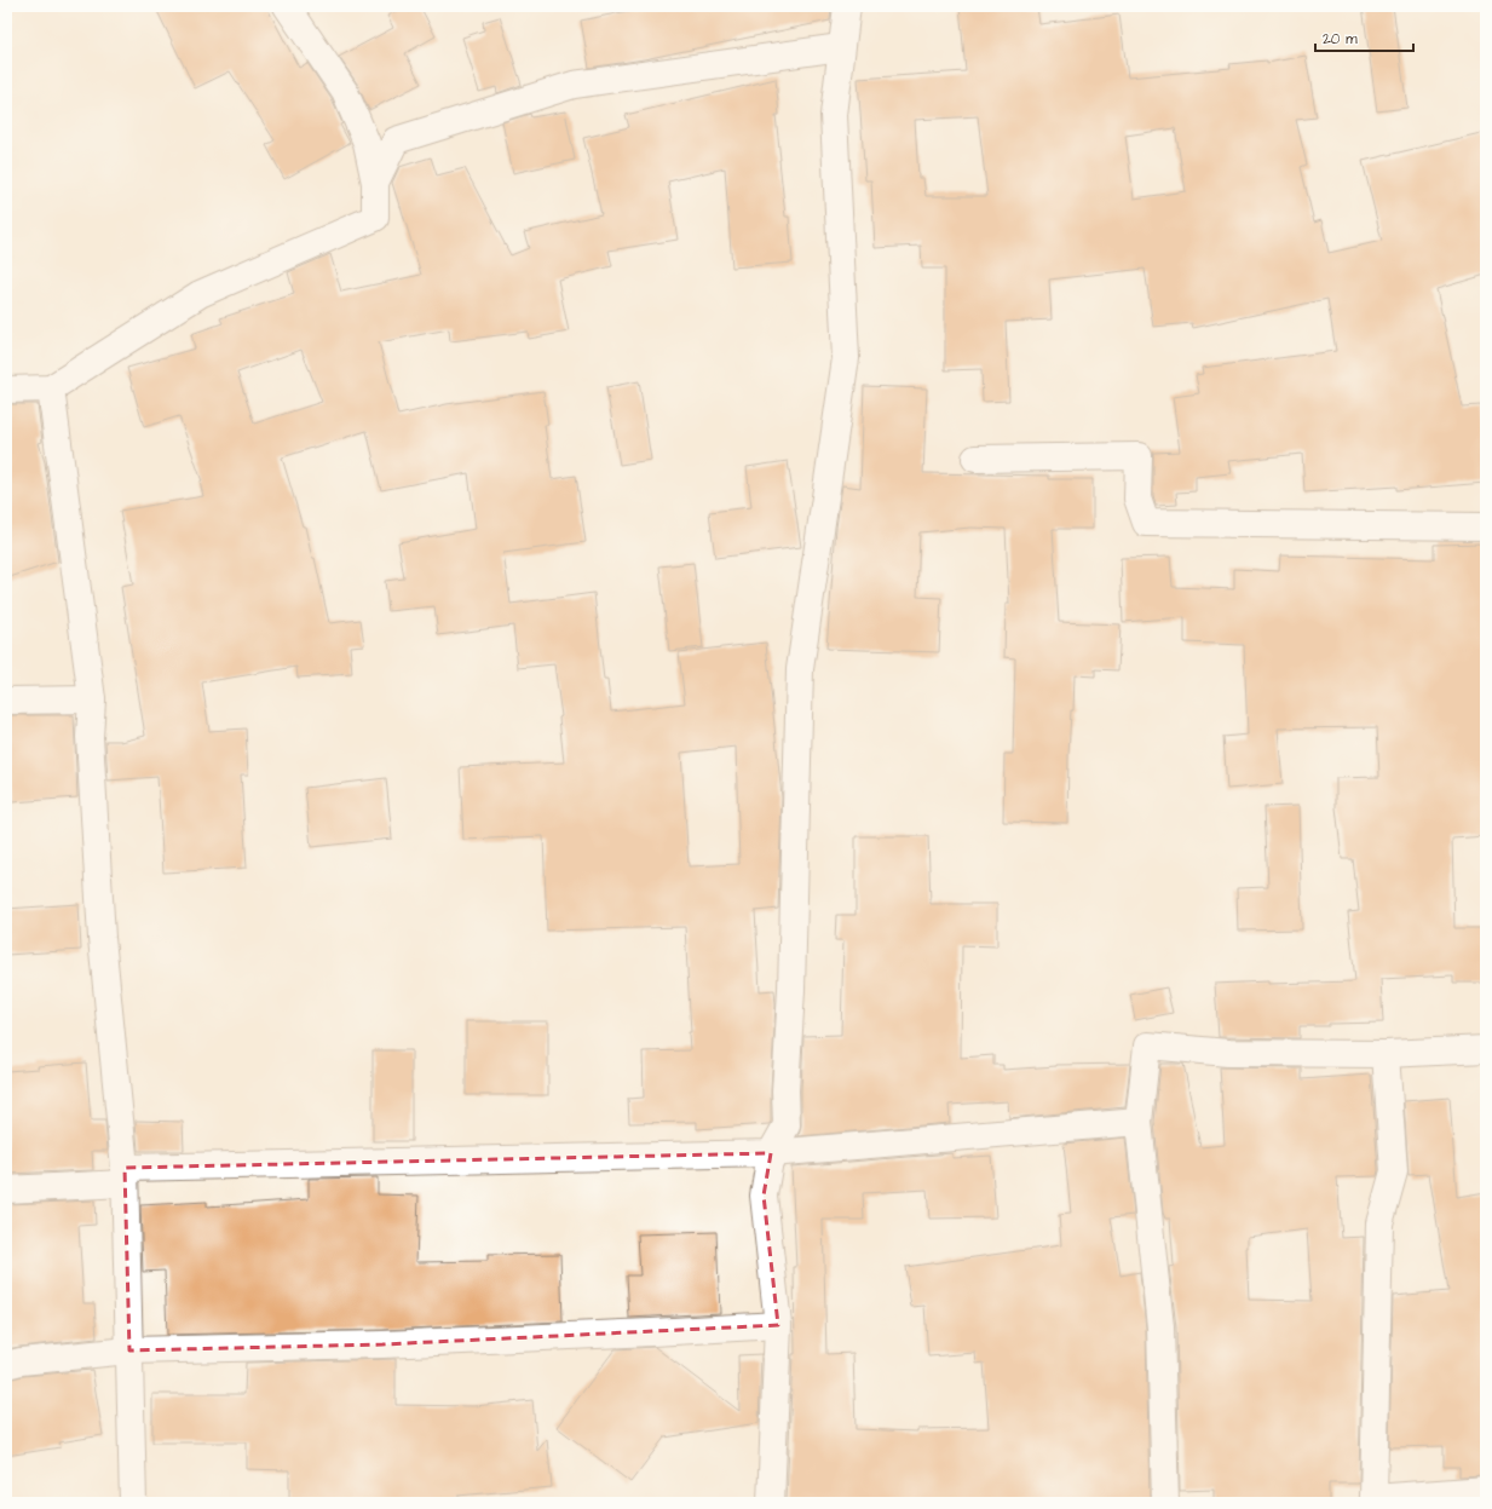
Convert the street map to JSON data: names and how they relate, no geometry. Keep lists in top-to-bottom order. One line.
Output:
{"scale_bar":"20 m"}
